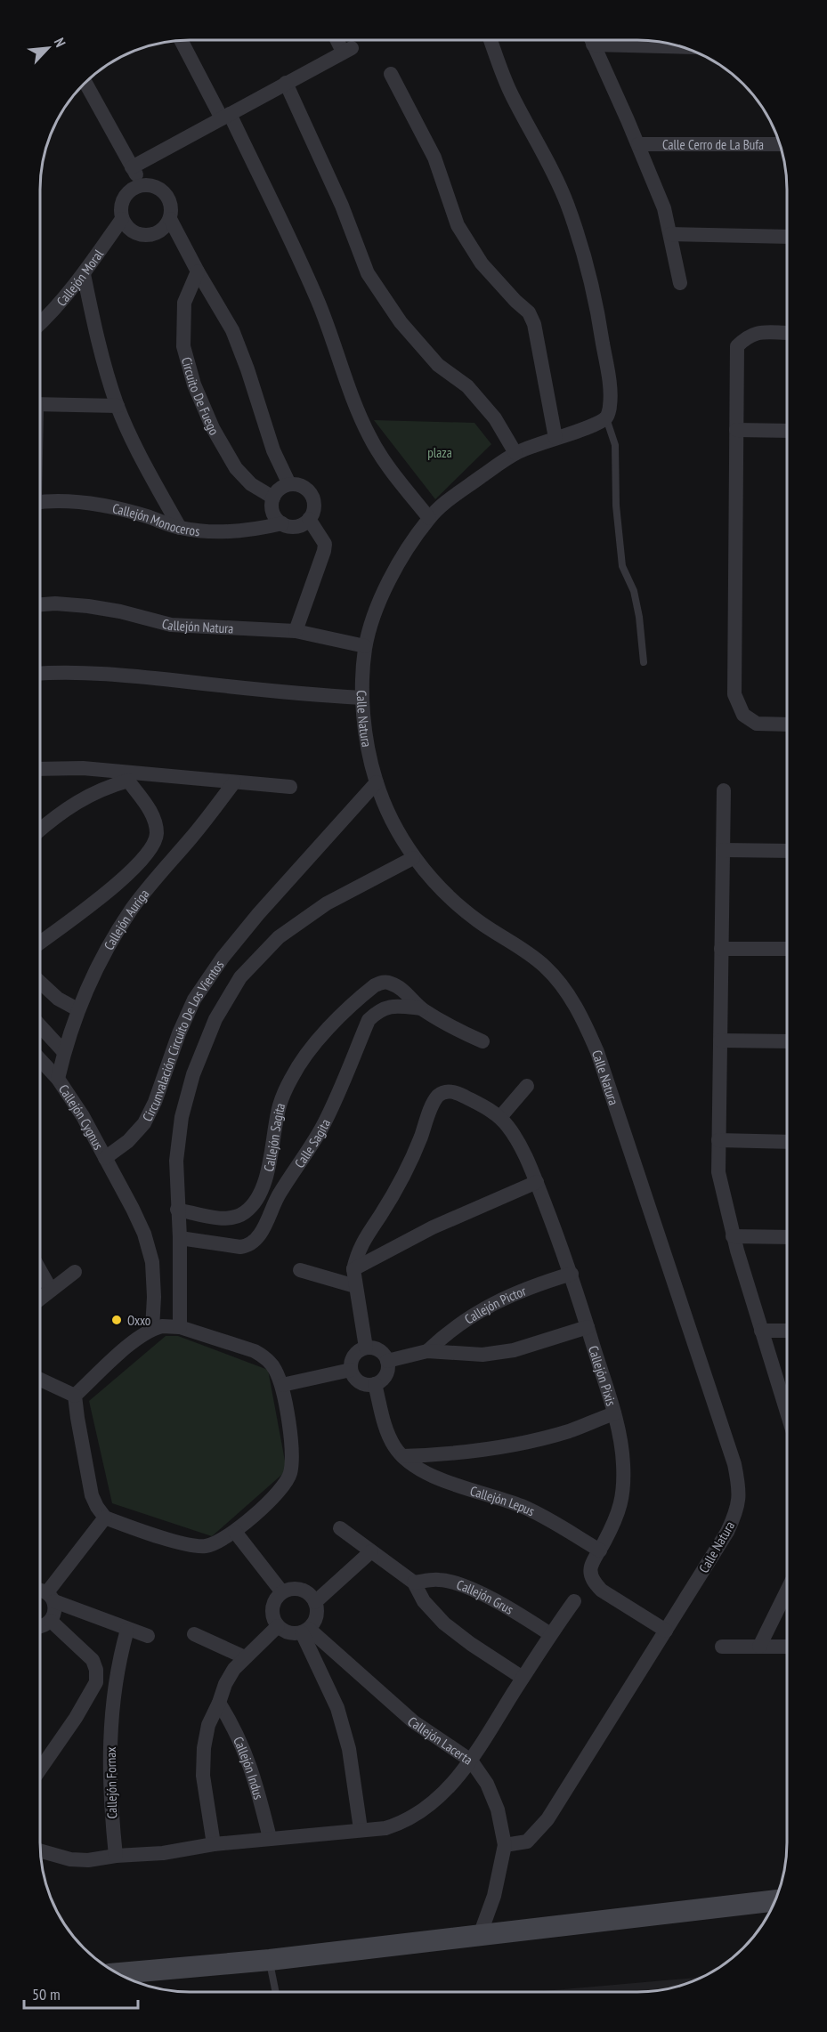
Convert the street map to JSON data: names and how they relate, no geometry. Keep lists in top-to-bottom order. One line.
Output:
{"streets":{"street":["Calle Cerro de La Bufa","Callejón Moral","Circuito De Fuego","Callejón Monoceros","Callejón Natura","Calle Natura","Callejón Auriga","Circunvalación Circuito De Los Vientos","Callejón Cygnus","Callejón Sagita","Calle Sagita","Callejón Pictor","Callejón Pixis","Callejón Lepus","Callejón Grus","Callejón Lacerta","Callejón Indus","Callejón Fornax"]},"crossings":[["Circuito De Fuego","Callejón Monoceros"],["Callejón Natura","Calle Natura"],["Calle Natura","Circunvalación Circuito De Los Vientos"],["Calle Natura","Callejón Pixis"],["Callejón Auriga","Callejón Cygnus"],["Circunvalación Circuito De Los Vientos","Callejón Cygnus"],["Circunvalación Circuito De Los Vientos","Callejón Sagita"],["Circunvalación Circuito De Los Vientos","Calle Sagita"],["Callejón Pictor","Callejón Pixis"],["Callejón Pictor","Callejón Lepus"],["Callejón Pixis","Callejón Lepus"],["Callejón Lacerta","Callejón Indus"]],"parks":["plaza"],"places":["Oxxo"],"scale_bar":"50 m","north":"top right"}
